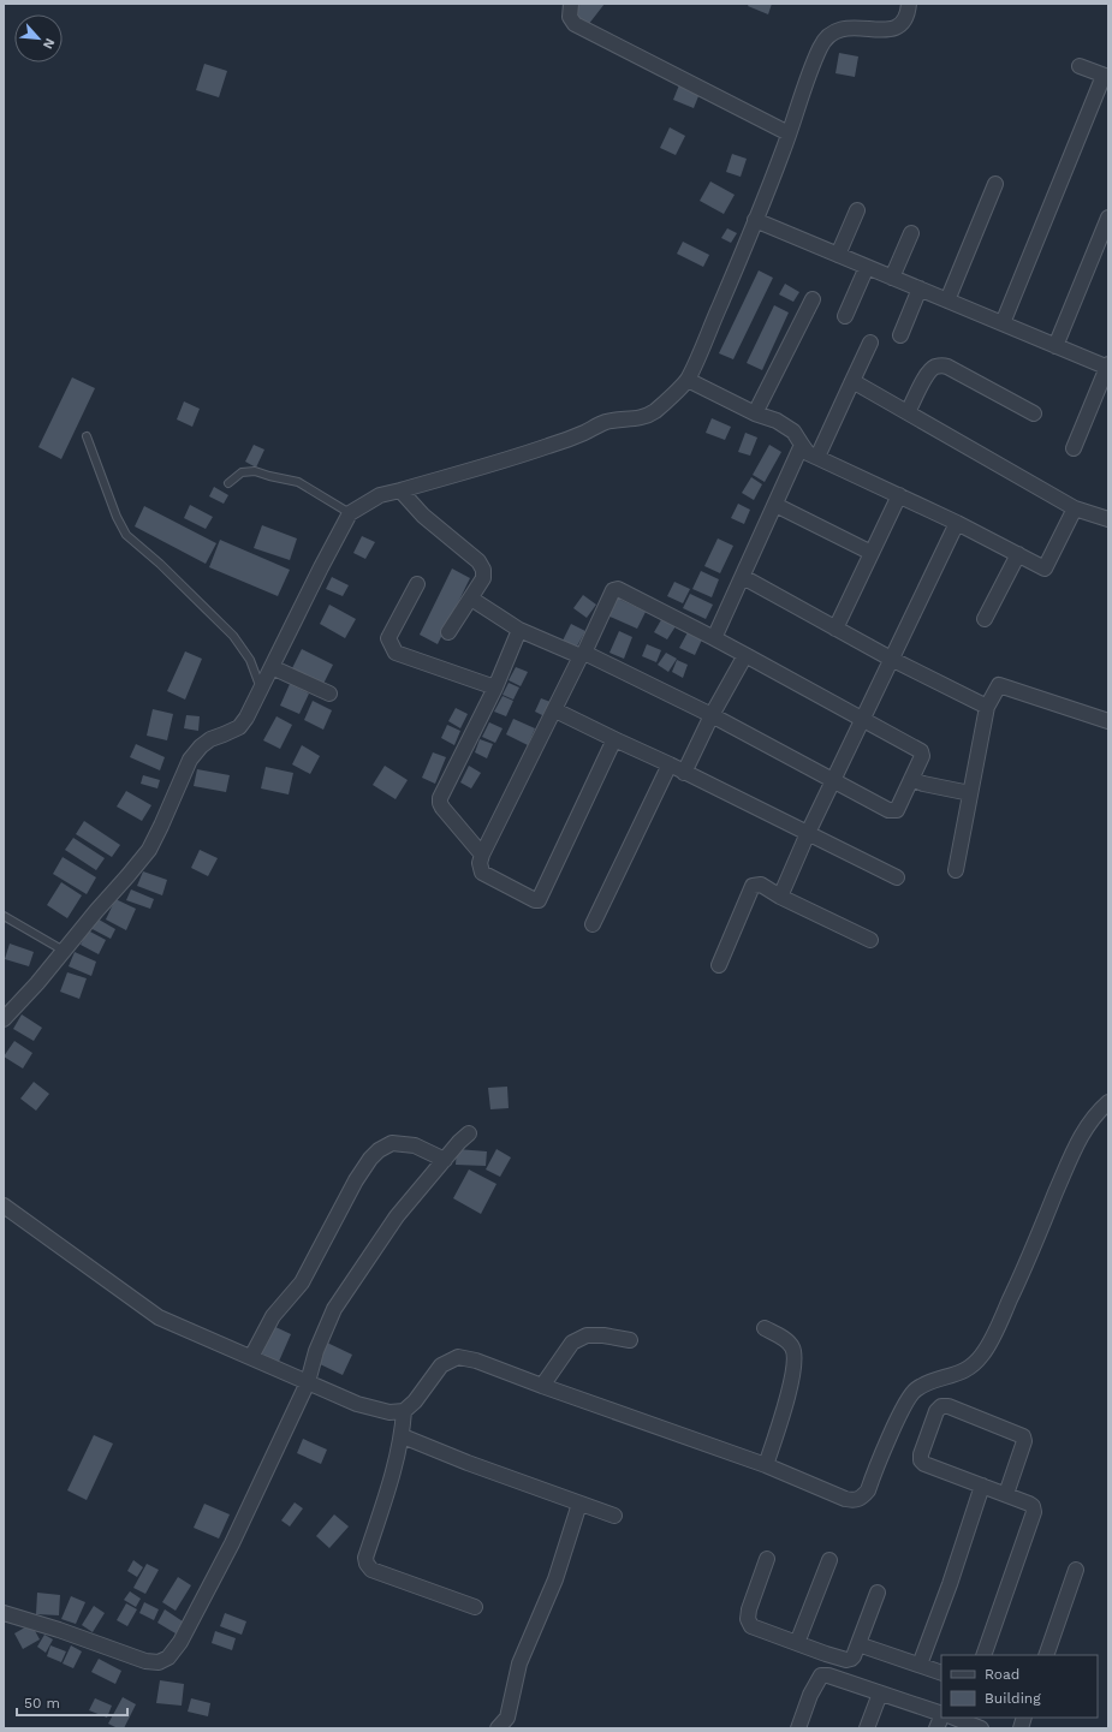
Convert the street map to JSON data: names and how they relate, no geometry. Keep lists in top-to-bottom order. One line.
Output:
{"legend":["Road","Building"],"scale_bar":"50 m","north":"bottom right"}
